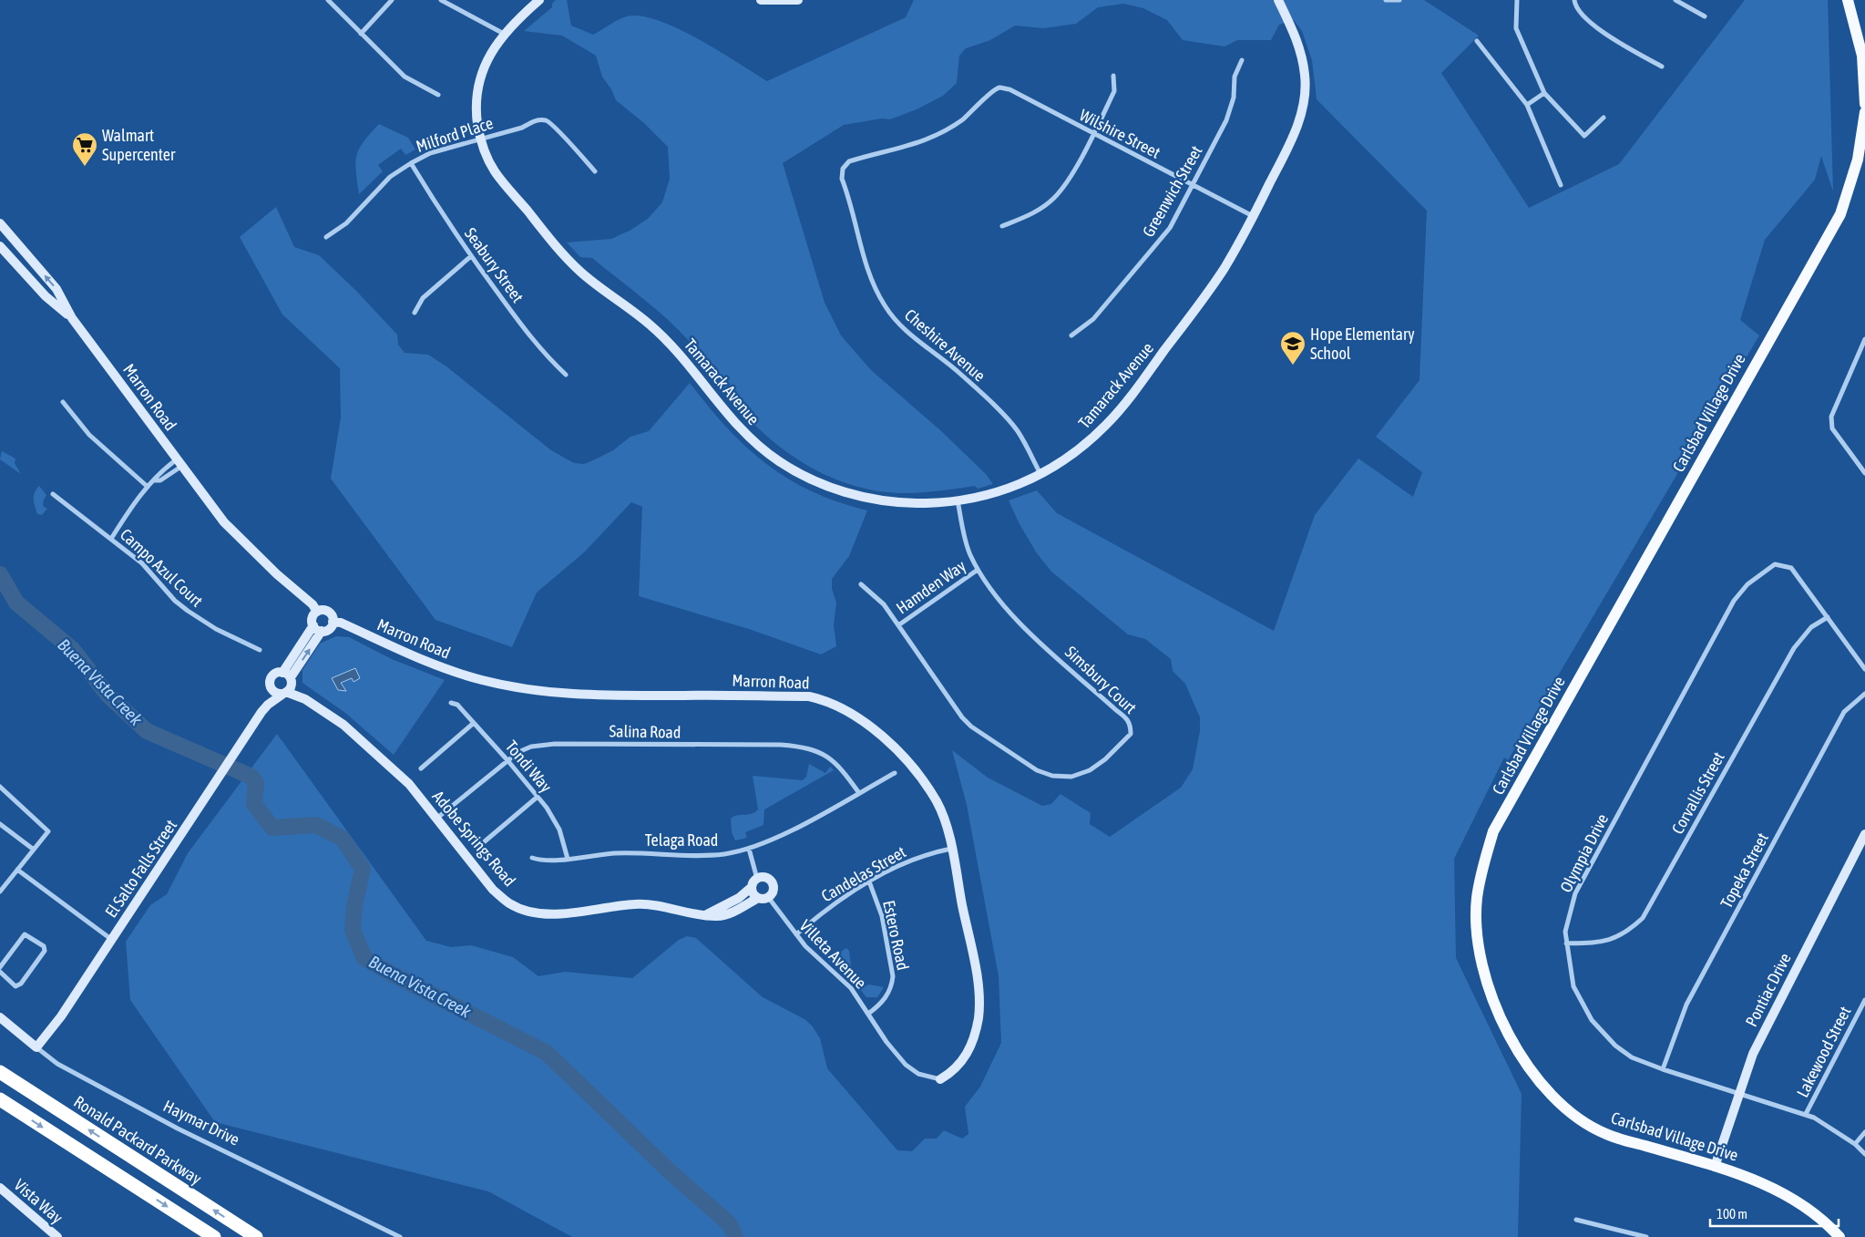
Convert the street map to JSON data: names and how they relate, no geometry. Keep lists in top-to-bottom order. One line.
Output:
{"streets":{"highway":["Ronald Packard Parkway"],"main road":["Carlsbad Village Drive"],"street":["Wilshire Street","Milford Place","Greenwich Street","Seabury Street","Cheshire Avenue","Tamarack Avenue","Marron Road","Campo Azul Court","Hamden Way","Simsbury Court","Salina Road","Tondi Way","Corvallis Street","Adobe Springs Road","Telaga Road","Olympia Drive","El Salto Falls Street","Topeka Street","Candelas Street","Estero Road","Villeta Avenue","Pontiac Drive","Lakewood Street","Haymar Drive","Vista Way"]},"crossings":[["Wilshire Street","Greenwich Street"],["Wilshire Street","Cheshire Avenue"],["Wilshire Street","Tamarack Avenue"],["Milford Place","Seabury Street"],["Milford Place","Tamarack Avenue"],["Cheshire Avenue","Tamarack Avenue"],["Tamarack Avenue","Simsbury Court"],["Marron Road","Candelas Street"],["Marron Road","Villeta Avenue"],["Carlsbad Village Drive","Pontiac Drive"],["Hamden Way","Simsbury Court"],["Salina Road","Tondi Way"],["Salina Road","Adobe Springs Road"],["Salina Road","Telaga Road"],["Tondi Way","Telaga Road"],["Corvallis Street","Olympia Drive"],["Adobe Springs Road","El Salto Falls Street"],["Adobe Springs Road","Villeta Avenue"],["Olympia Drive","Topeka Street"],["Olympia Drive","Pontiac Drive"],["Olympia Drive","Lakewood Street"],["El Salto Falls Street","Haymar Drive"],["Candelas Street","Estero Road"],["Candelas Street","Villeta Avenue"],["Estero Road","Villeta Avenue"]],"water":["Buena Vista Creek"],"places":{"supermarket":["Walmart Supercenter"],"school or university":["Hope Elementary School"]},"scale_bar":"100 m"}
